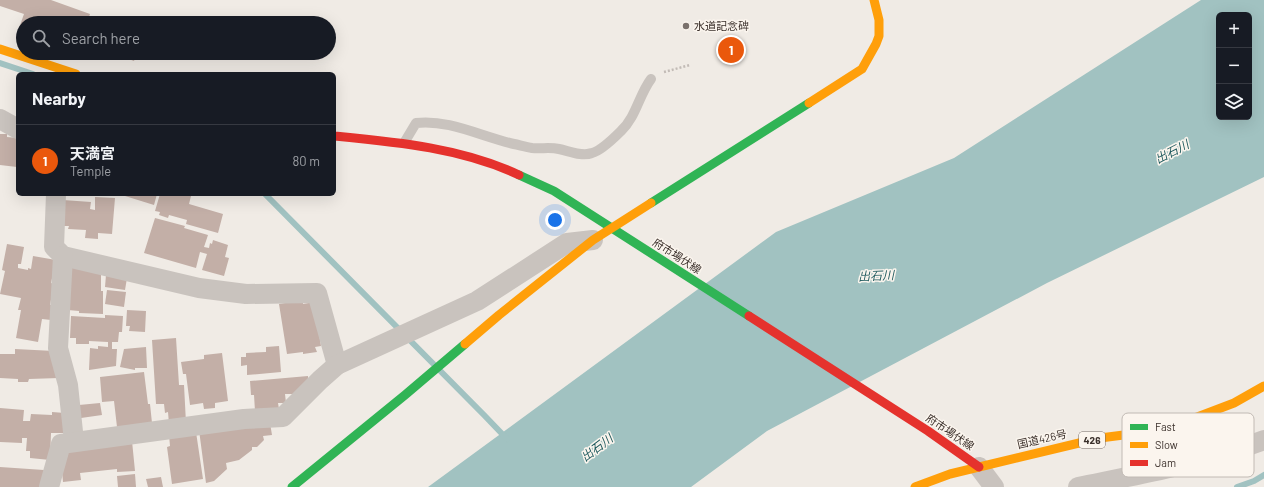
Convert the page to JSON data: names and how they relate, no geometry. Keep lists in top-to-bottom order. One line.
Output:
{"streets":{"main road":["府市場伏線","国道426号","426"]},"crossings":[["府市場伏線","国道426号"]],"water":["出石川"],"places":["水道記念碑"],"legend":["Fast","Slow","Jam"],"page":{"map_buttons":["+","−"],"search":"Search here","pins":"1","heading":"Nearby","list":[{"mark":"1","name":"天満宮","note":"Temple","value":"80 m"}]}}
